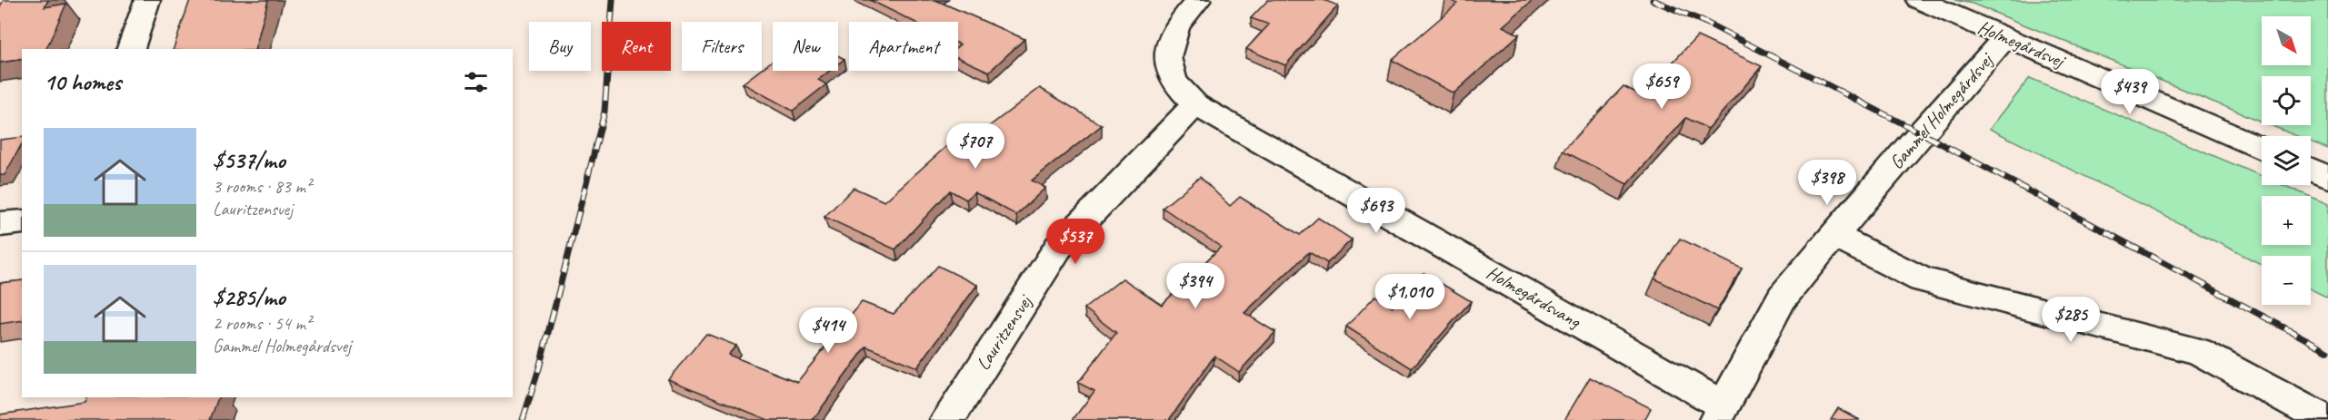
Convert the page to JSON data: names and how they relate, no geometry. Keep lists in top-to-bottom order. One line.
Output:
{"streets":{"street":["Holmegårdsvej","Gammel Holmegårdsvej","Holmegårdsvang","Lauritzensvej"]},"crossings":[["Holmegårdsvej","Gammel Holmegårdsvej"],["Gammel Holmegårdsvej","Holmegårdsvang"],["Holmegårdsvang","Lauritzensvej"]],"north":"bottom right","page":{"map_buttons":["+","−"],"chip":["Buy","Rent","Filters","New","Apartment"],"heading":"10 homes","price":["$659","$439","$707","$398","$693","$537","$394","$1,010","$285","$414"],"list":[{"name":"$537/mo","note":"3 rooms · 83 m² · Lauritzensvej"},{"name":"$285/mo","note":"2 rooms · 54 m² · Gammel Holmegårdsvej"}]}}
